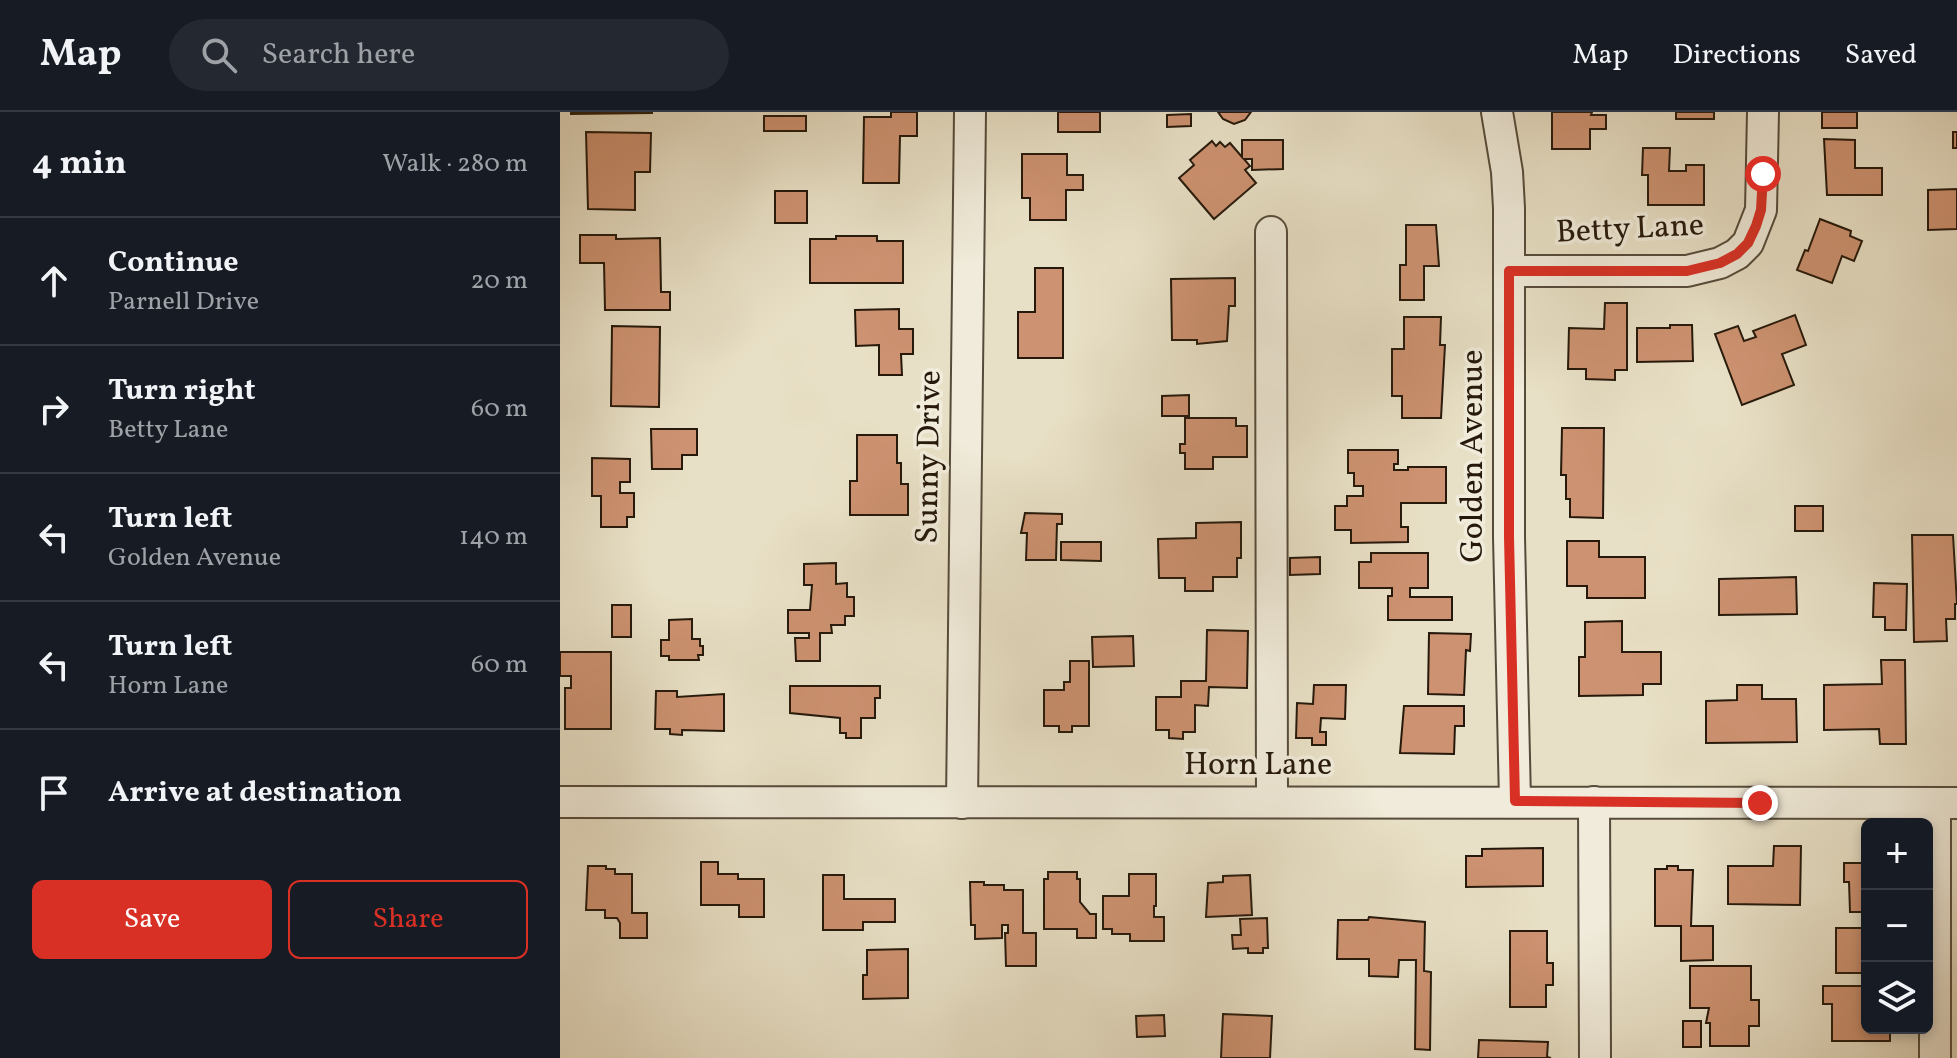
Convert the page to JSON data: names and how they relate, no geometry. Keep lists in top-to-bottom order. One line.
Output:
{"streets":{"street":["Betty Lane","Golden Avenue","Sunny Drive","Horn Lane"]},"crossings":[["Betty Lane","Golden Avenue"],["Golden Avenue","Horn Lane"],["Sunny Drive","Horn Lane"]],"page":{"header":"Map","search":"Search here","nav":["Map","Directions","Saved"],"heading":["4 min","Walk · 280 m"],"list":[["Continue","Parnell Drive","20 m"],["Turn right","Betty Lane","60 m"],["Turn left","Golden Avenue","140 m"],["Turn left","Horn Lane","60 m"],"Arrive at destination"],"map_buttons":["+","−"],"buttons":["Save","Share"]}}
